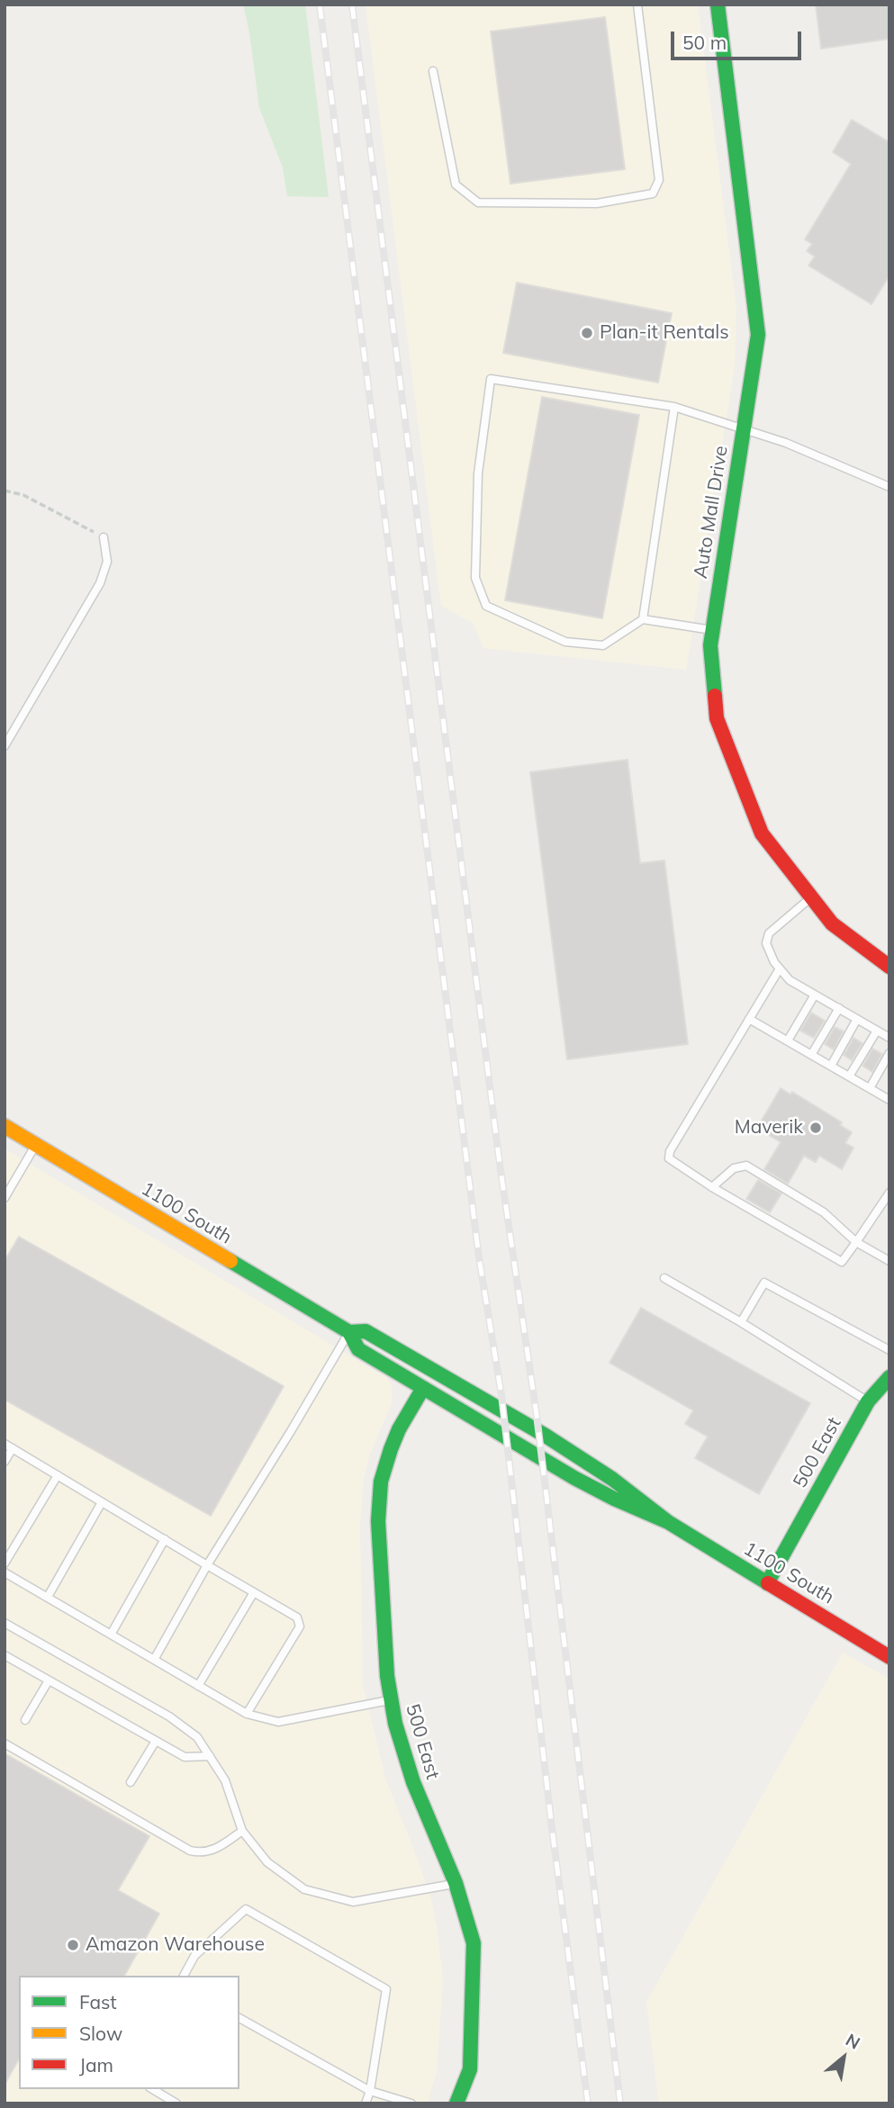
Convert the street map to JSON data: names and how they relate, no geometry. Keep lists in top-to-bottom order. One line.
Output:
{"streets":{"street":["Auto Mall Drive","1100 South","500 East"]},"crossings":[["1100 South","500 East"]],"places":["Plan-it Rentals","Maverik","Amazon Warehouse"],"legend":["Fast","Slow","Jam"],"scale_bar":"50 m","north":"top right"}
